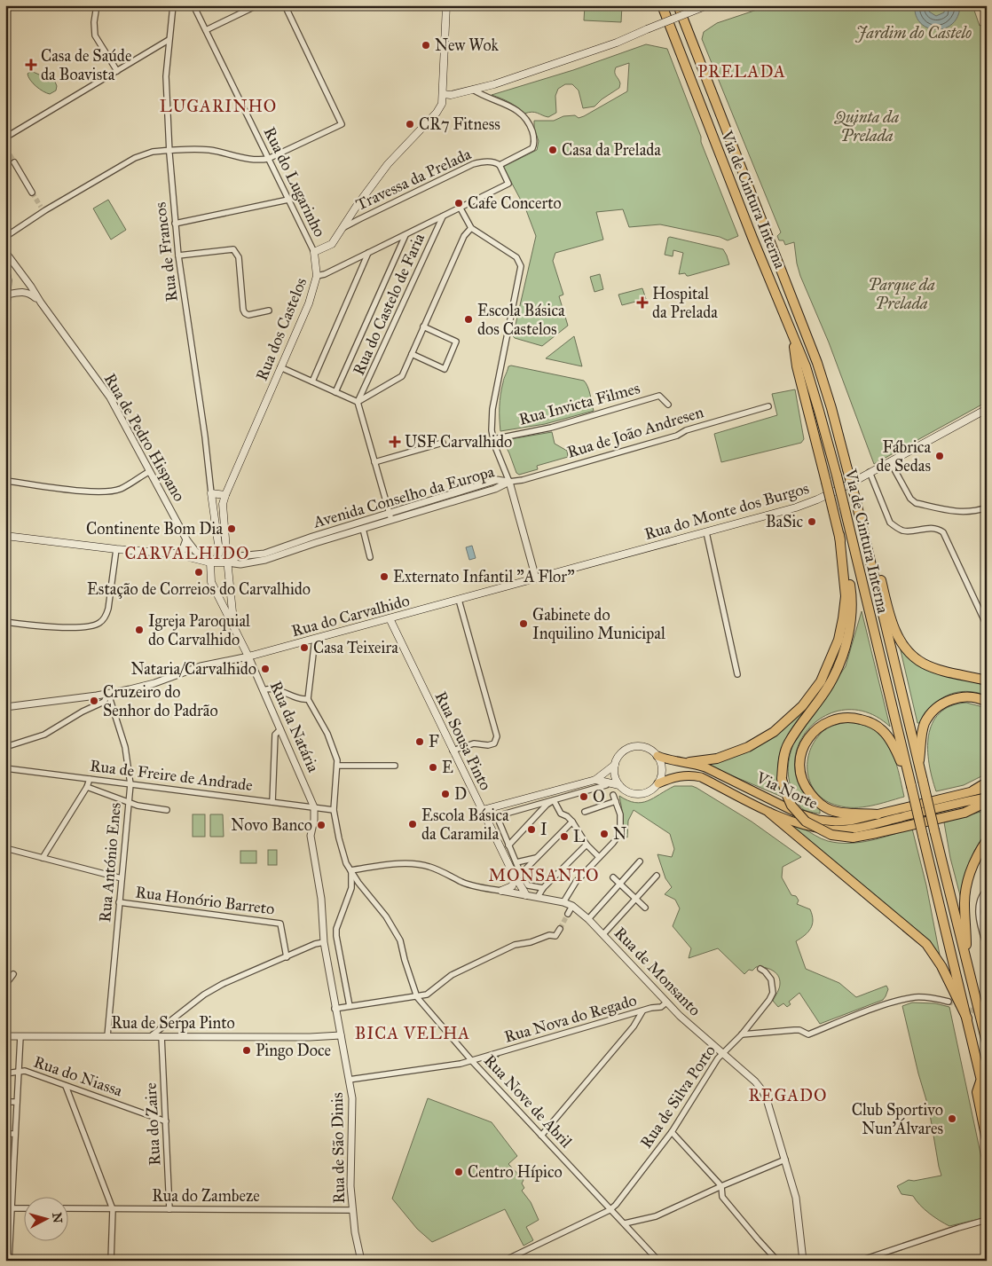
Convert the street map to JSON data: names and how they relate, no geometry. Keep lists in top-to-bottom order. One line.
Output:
{"streets":{"highway":["Via de Cintura Interna","Via Norte"],"main road":["Rua do Lugarinho","Rua dos Castelos","Rua do Monte dos Burgos","Rua do Carvalhido","Rua Sousa Pinto"],"street":["Travessa da Prelada","Rua de Francos","Rua do Castelo de Faria","Rua Invicta Filmes","Rua de João Andresen","Rua de Pedro Hispano","Avenida Conselho da Europa","Rua da Natária","Rua de Freire de Andrade","Rua António Enes","Rua Honório Barreto","Rua de Monsanto","Rua Nova do Regado","Rua de Serpa Pinto","Rua do Niassa","Rua de Silva Porto","Rua Nove de Abril","Rua do Zaire","Rua de São Dinis","Rua do Zambeze"]},"crossings":[["Travessa da Prelada","Rua dos Castelos"],["Rua do Lugarinho","Rua dos Castelos"],["Rua do Castelo de Faria","Rua dos Castelos"],["Rua de João Andresen","Avenida Conselho da Europa"],["Rua do Monte dos Burgos","Rua do Carvalhido"],["Rua do Carvalhido","Rua da Natária"],["Rua do Carvalhido","Rua Sousa Pinto"],["Rua da Natária","Rua de Freire de Andrade"],["Rua da Natária","Rua de São Dinis"],["Rua Sousa Pinto","Rua de Monsanto"],["Rua de Freire de Andrade","Rua António Enes"],["Rua de Freire de Andrade","Rua Nove de Abril"],["Rua de Freire de Andrade","Rua de São Dinis"],["Rua António Enes","Rua Honório Barreto"],["Rua António Enes","Rua de Serpa Pinto"],["Rua de Monsanto","Rua Nova do Regado"],["Rua de Monsanto","Rua de Silva Porto"],["Rua de Monsanto","Rua Nove de Abril"],["Rua Nova do Regado","Rua Nove de Abril"],["Rua Nova do Regado","Rua de São Dinis"],["Rua de Serpa Pinto","Rua do Zaire"],["Rua de Serpa Pinto","Rua de São Dinis"],["Rua do Niassa","Rua do Zaire"],["Rua de Silva Porto","Rua Nove de Abril"],["Rua do Zaire","Rua do Zambeze"],["Rua de São Dinis","Rua do Zambeze"]],"districts":["PRELADA","LUGARINHO","CARVALHIDO","MONSANTO","BICA VELHA","REGADO"],"parks":["Jardim do Castelo","Quinta da Prelada","Parque da Prelada"],"places":{"other":["New Wok","CR7 Fitness","Casa da Prelada","Cafe Concerto","Escola Básica dos Castelos","Fábrica de Sedas","BaSic","Continente Bom Dia","Estação de Correios do Carvalhido","Externato Infantil \"A Flor\"","Gabinete do Inquilino Municipal","Igreja Paroquial do Carvalhido","Casa Teixeira","Nataria/Carvalhido","Cruzeiro do Senhor do Padrão","F","E","D","O","Escola Básica da Caramila","Novo Banco","I","N","L","Pingo Doce","Club Sportivo Nun'Álvares","Centro Hípico"],"health":["Casa de Saúde da Boavista","Hospital da Prelada","USF Carvalhido"]},"north":"right"}
